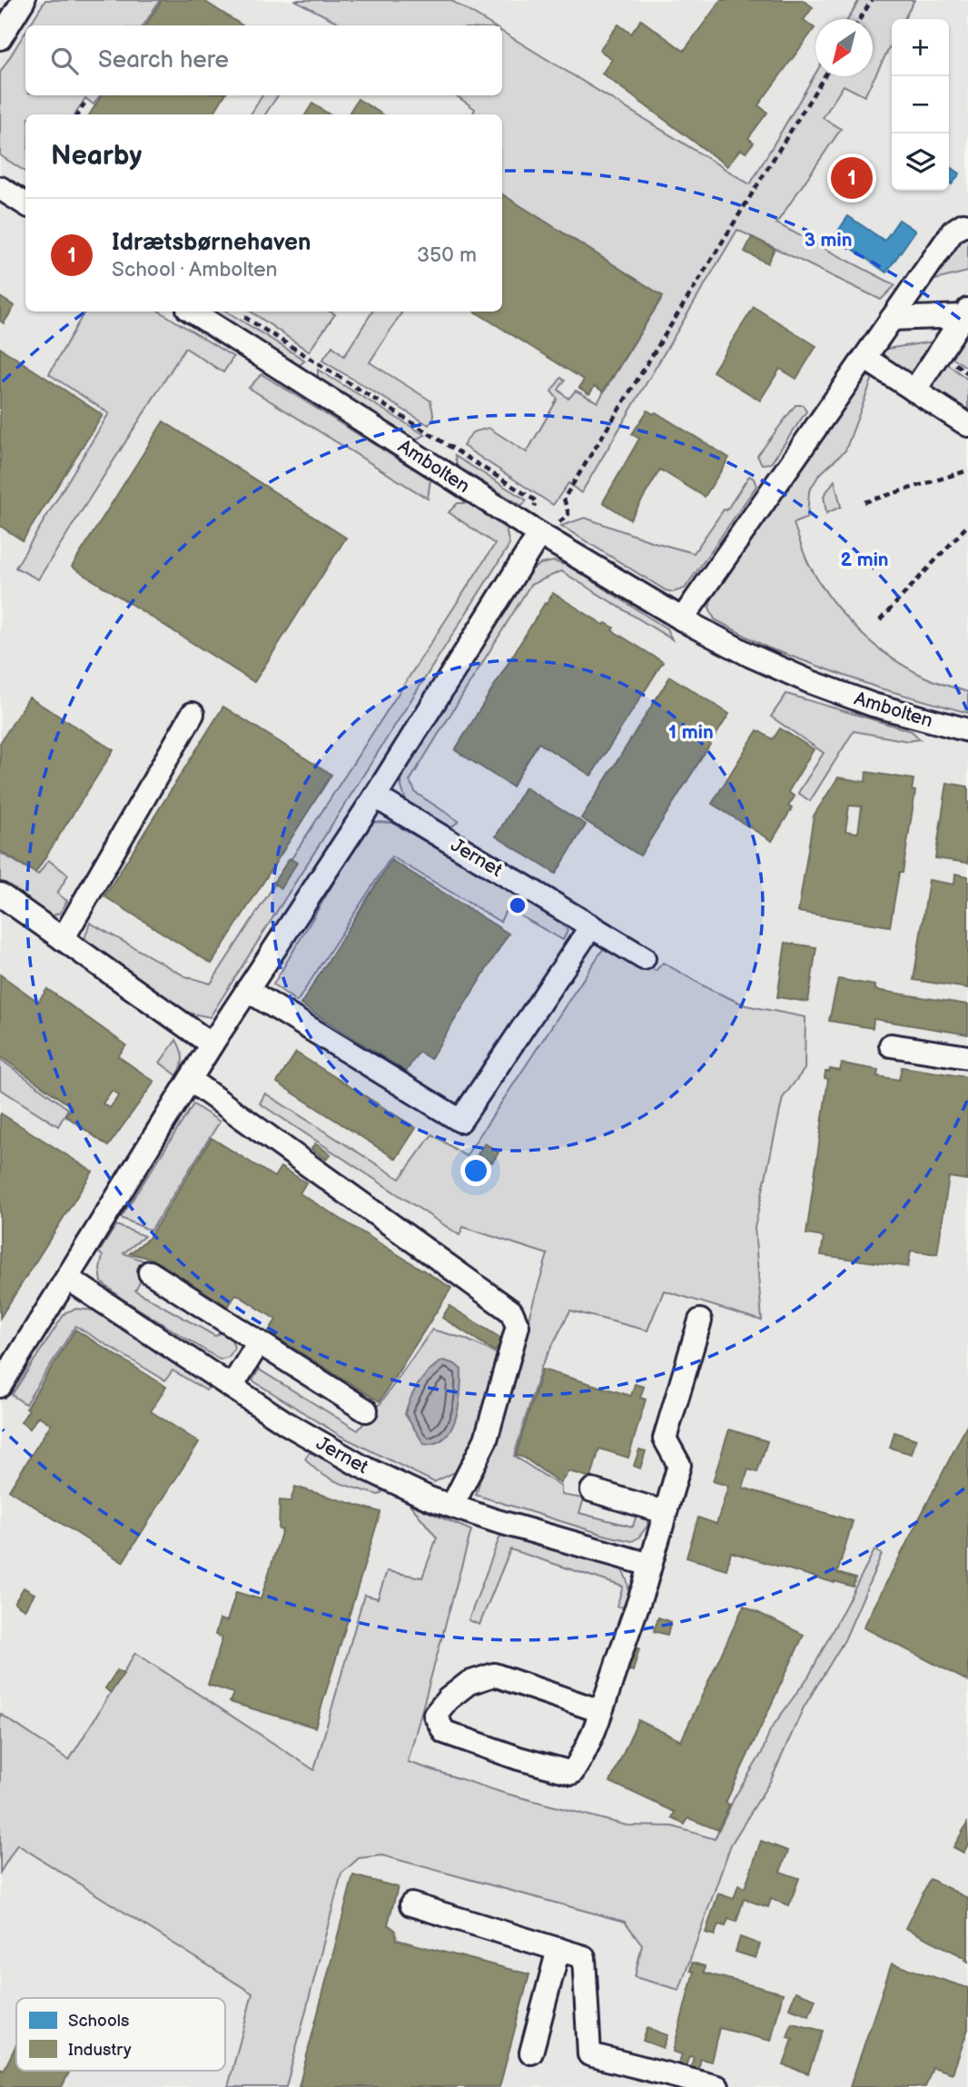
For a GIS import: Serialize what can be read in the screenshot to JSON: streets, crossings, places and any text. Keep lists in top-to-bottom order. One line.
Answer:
{"streets":{"street":["Ambolten","Jernet"]},"legend":["Schools","Industry"],"north":"bottom left","page":{"map_buttons":["+","−"],"search":"Search here","heading":"Nearby","pins":"1","list":[{"mark":"1","name":"Idrætsbørnehaven","note":"School · Ambolten","value":"350 m"}]},"rings":["3 min","2 min","1 min"]}
